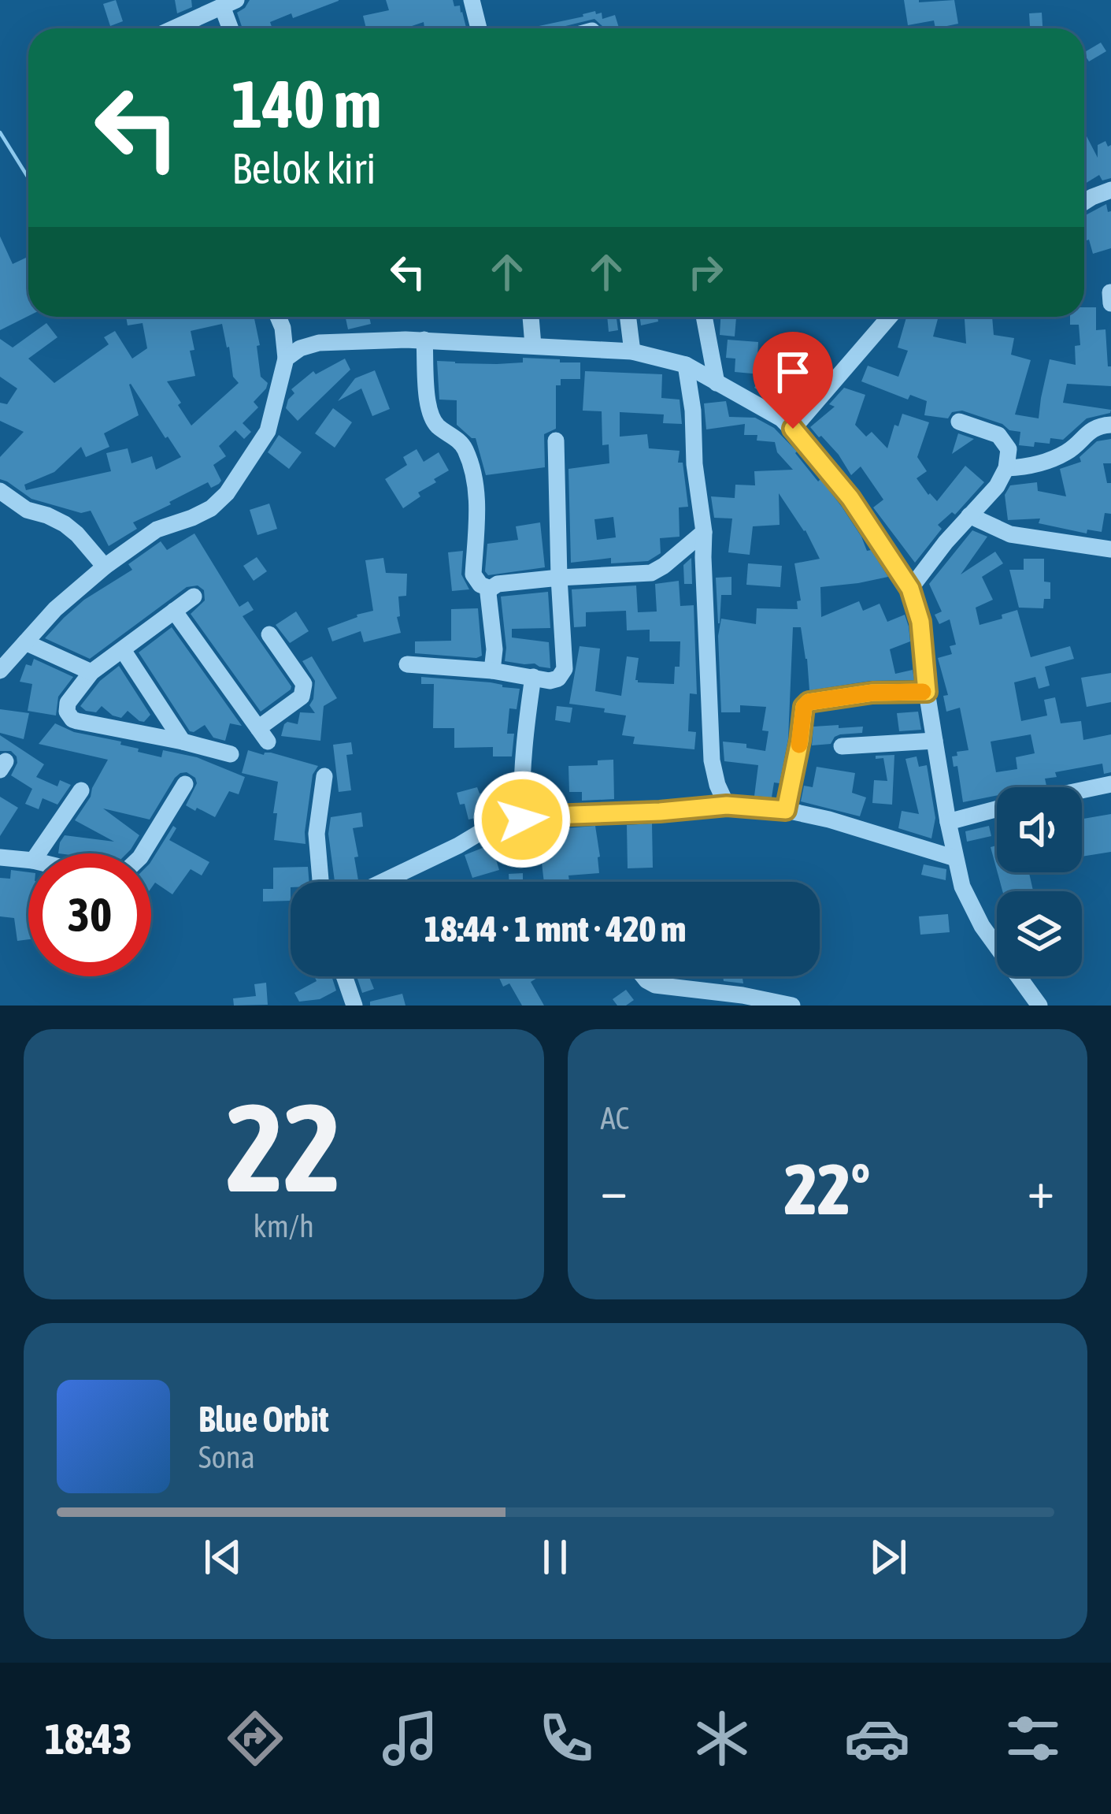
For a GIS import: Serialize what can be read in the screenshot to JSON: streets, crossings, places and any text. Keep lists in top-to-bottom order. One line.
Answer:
{"page":{"turn":["140 m","Belok kiri"],"limit":"30","trip":"18:44 · 1 mnt · 420 m","tile":[["22","km/h"],"AC"],"heat":["−","22°","+"],"song":["Blue Orbit","Sona"],"tabs":"18:43"}}
